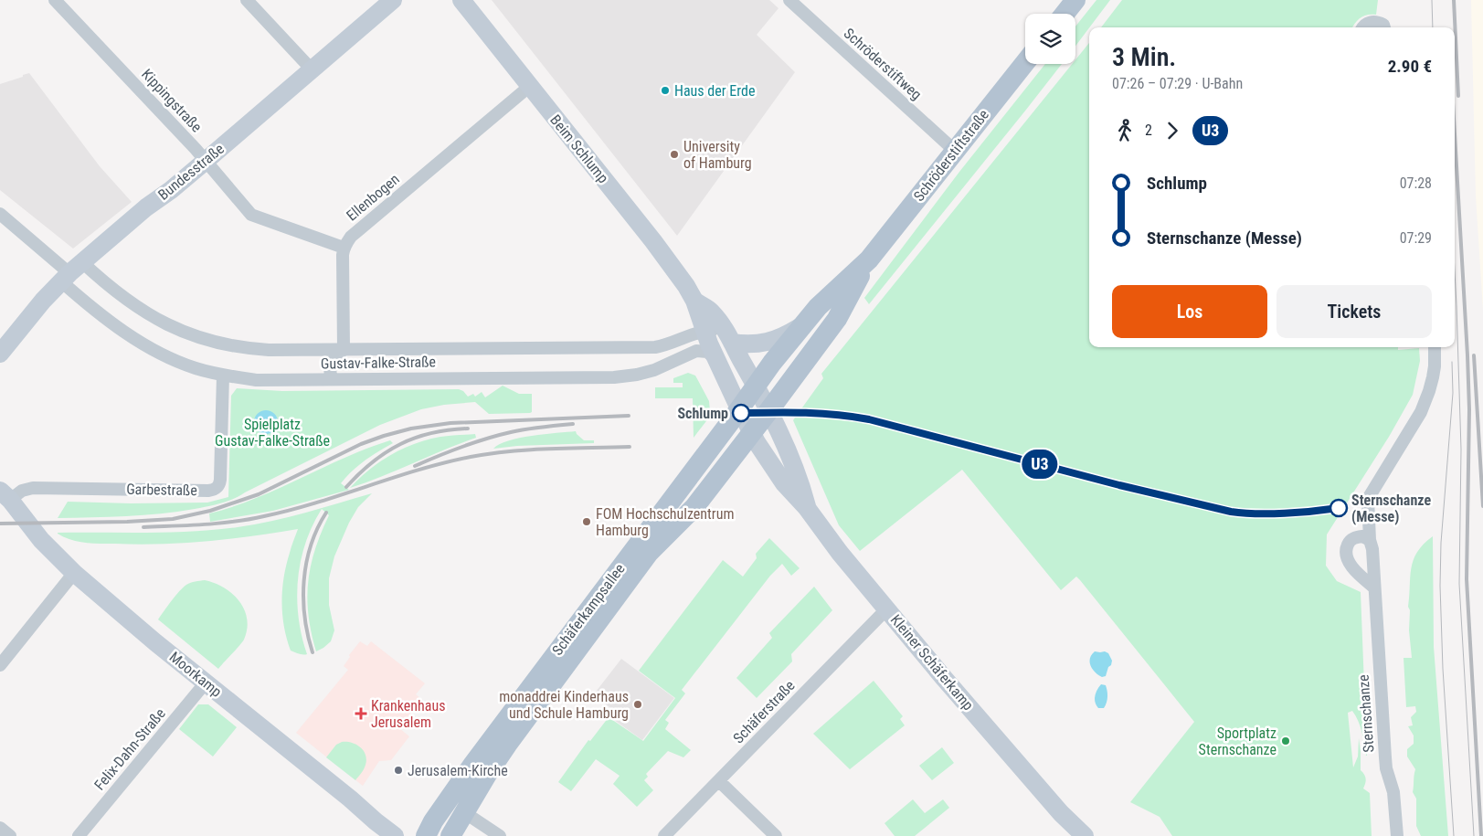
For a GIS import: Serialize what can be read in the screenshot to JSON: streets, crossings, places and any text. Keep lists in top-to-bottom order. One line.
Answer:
{"streets":{"main road":["Beim Schlump","Schröderstiftstraße","Bundesstraße","Schäferkampsallee","Kleiner Schäferkamp","Moorkamp"],"street":["Schröderstiftweg","Kippingstraße","Ellenbogen","Gustav-Falke-Straße","Garbestraße","Schäferstraße","Sternschanze","Felix-Dahn-Straße"]},"crossings":[["Schröderstiftweg","Schröderstiftstraße"],["Kippingstraße","Bundesstraße"],["Kippingstraße","Ellenbogen"],["Beim Schlump","Schröderstiftstraße"],["Beim Schlump","Ellenbogen"],["Beim Schlump","Gustav-Falke-Straße"],["Beim Schlump","Schäferkampsallee"],["Beim Schlump","Kleiner Schäferkamp"],["Schröderstiftstraße","Schäferkampsallee"],["Schröderstiftstraße","Kleiner Schäferkamp"],["Bundesstraße","Gustav-Falke-Straße"],["Gustav-Falke-Straße","Garbestraße"],["Garbestraße","Moorkamp"],["Schäferkampsallee","Kleiner Schäferkamp"],["Kleiner Schäferkamp","Schäferstraße"],["Moorkamp","Felix-Dahn-Straße"]],"parks":["Spielplatz Gustav-Falke-Straße"],"places":{"other":["Haus der Erde","University of Hamburg","Schlump","Sternschanze (Messe)","FOM Hochschulzentrum Hamburg","monaddrei Kinderhaus und Schule Hamburg","Sportplatz Sternschanze","Jerusalem-Kirche"],"health":["Krankenhaus Jerusalem"]},"lines":["metro line U3"],"page":{"on_map":"U3","heading":["3 Min.","07:26 – 07:29 · U-Bahn","2.90 €"],"legs":["2","U3"],"list":[{"name":"Schlump","value":"07:28"},{"name":"Sternschanze (Messe)","value":"07:29"}],"buttons":["Los","Tickets"]}}
